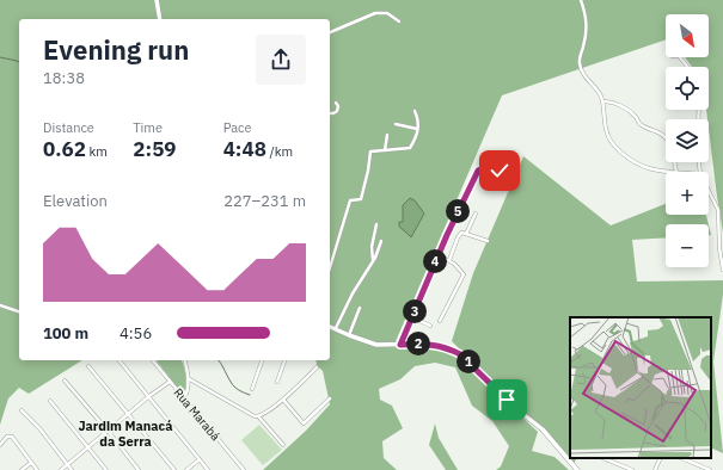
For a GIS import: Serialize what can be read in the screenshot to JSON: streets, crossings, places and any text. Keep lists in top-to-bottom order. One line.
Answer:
{"streets":{"street":["Rua Marabá"]},"districts":["Jardim Manacá da Serra"],"north":"bottom right","page":{"map_buttons":["+","−"],"heading":["Evening run","18:38"],"stats":[["Distance","0.62 km"],["Time","2:59"],["Pace","4:48 /km"]],"chart":["Elevation","227–231 m"],"pins":["5","4","3","2","1"],"list":[{"name":"100 m","note":"4:56"}]}}
